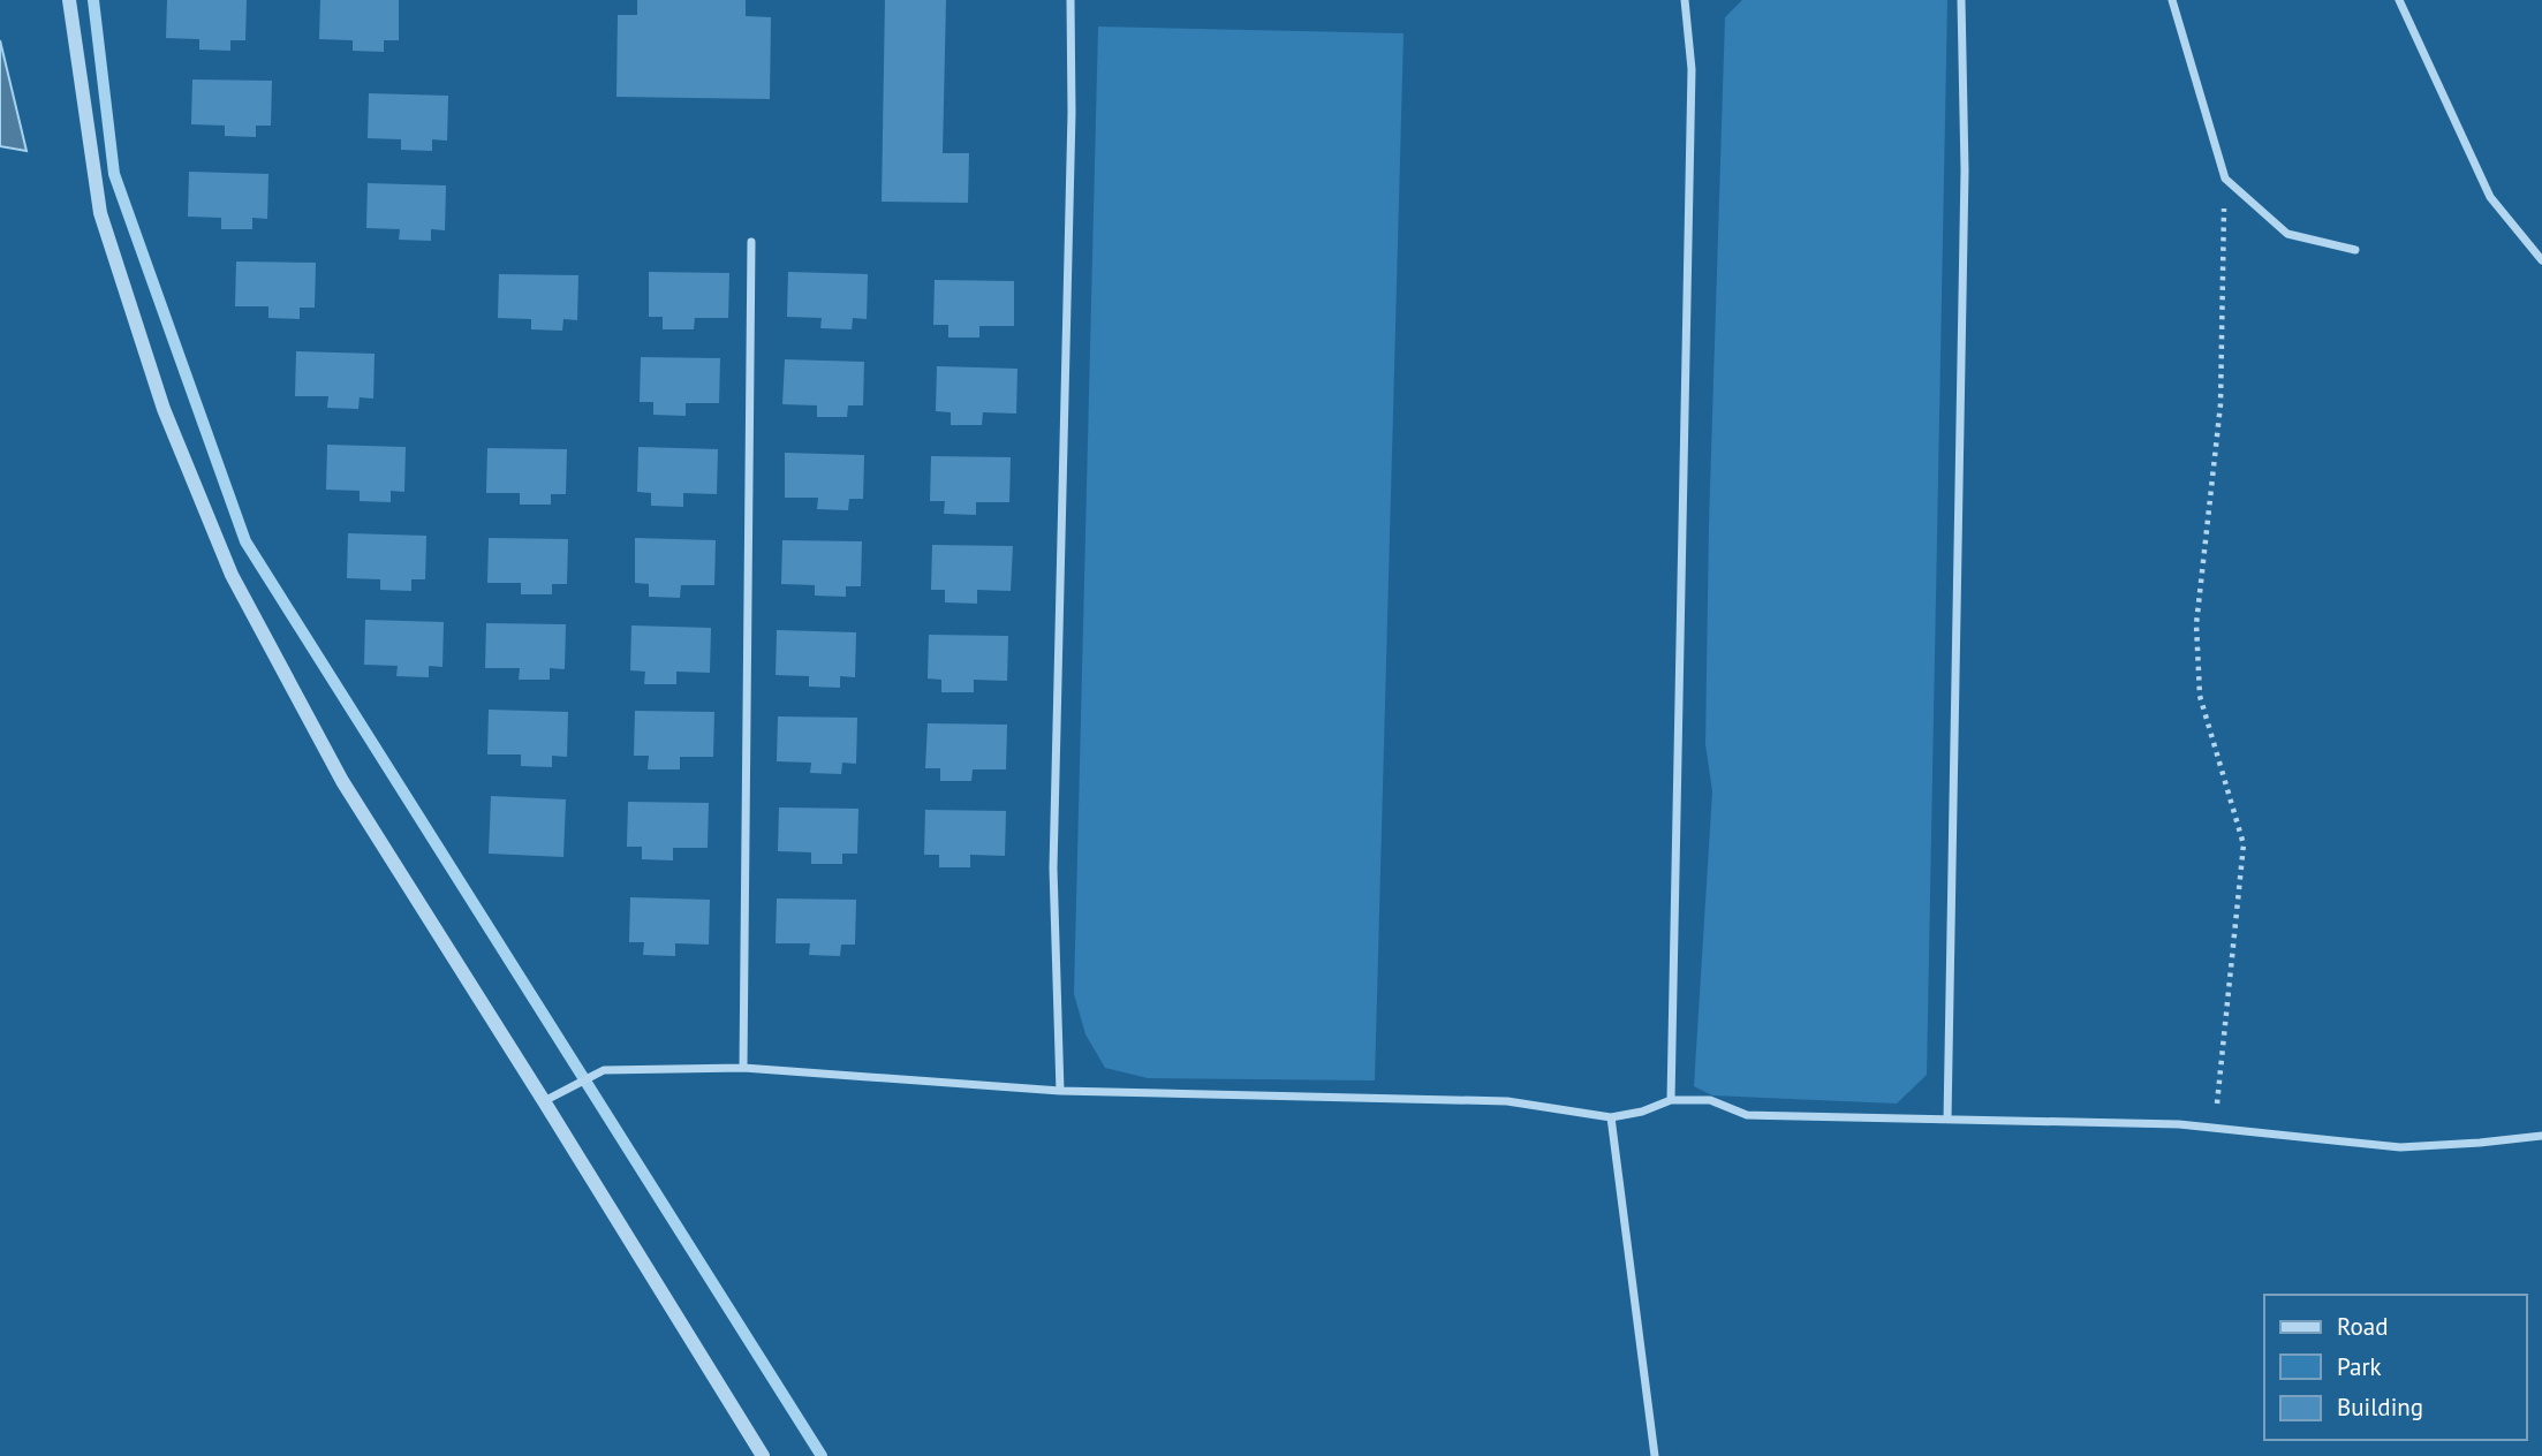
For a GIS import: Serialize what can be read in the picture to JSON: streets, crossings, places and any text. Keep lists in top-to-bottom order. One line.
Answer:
{"legend":["Road","Park","Building"]}
